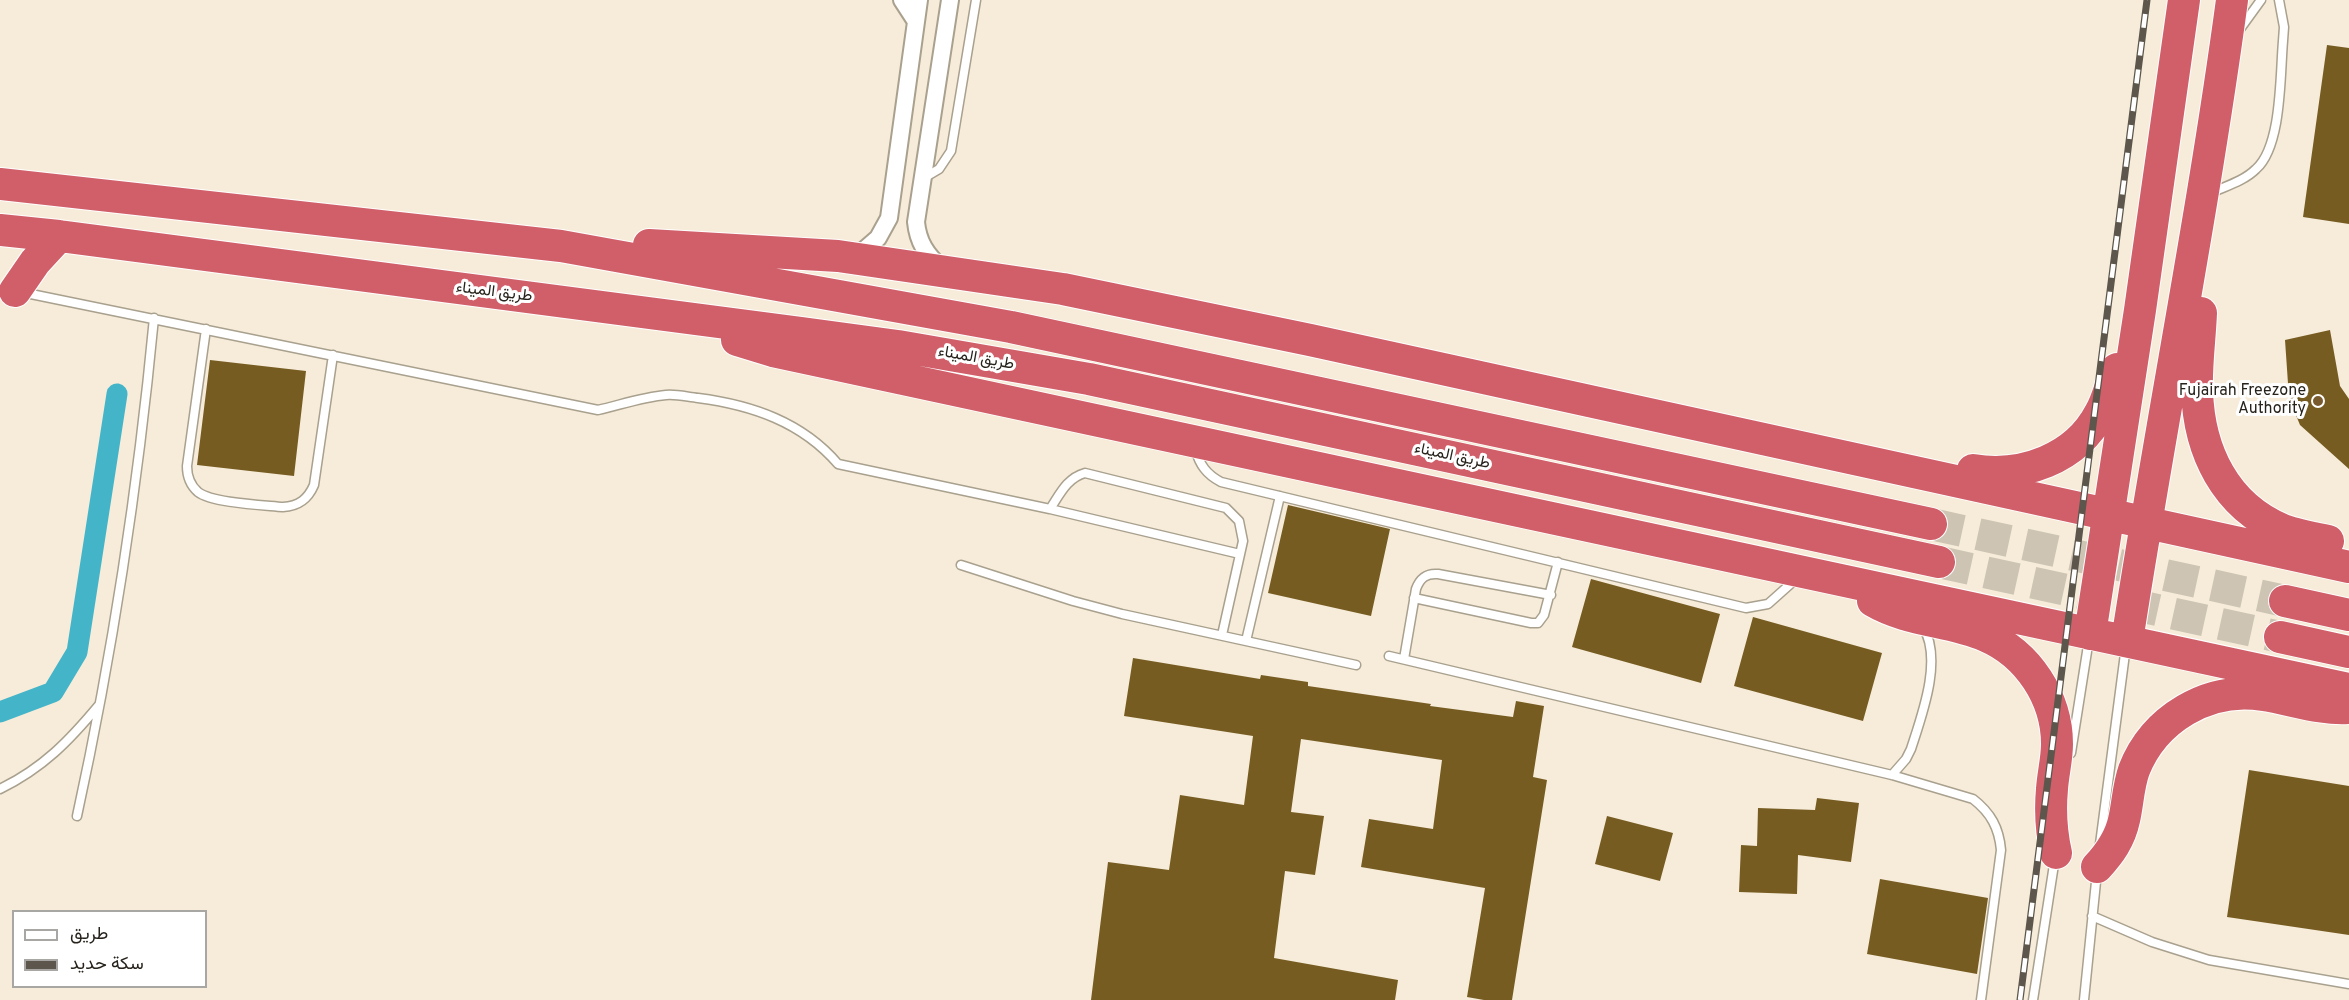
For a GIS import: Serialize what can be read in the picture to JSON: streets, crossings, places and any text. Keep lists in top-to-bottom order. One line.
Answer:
{"streets":{"highway":["طريق الميناء"]},"places":["Fujairah Freezone Authority"],"legend":["طريق","سكة حديد"]}
